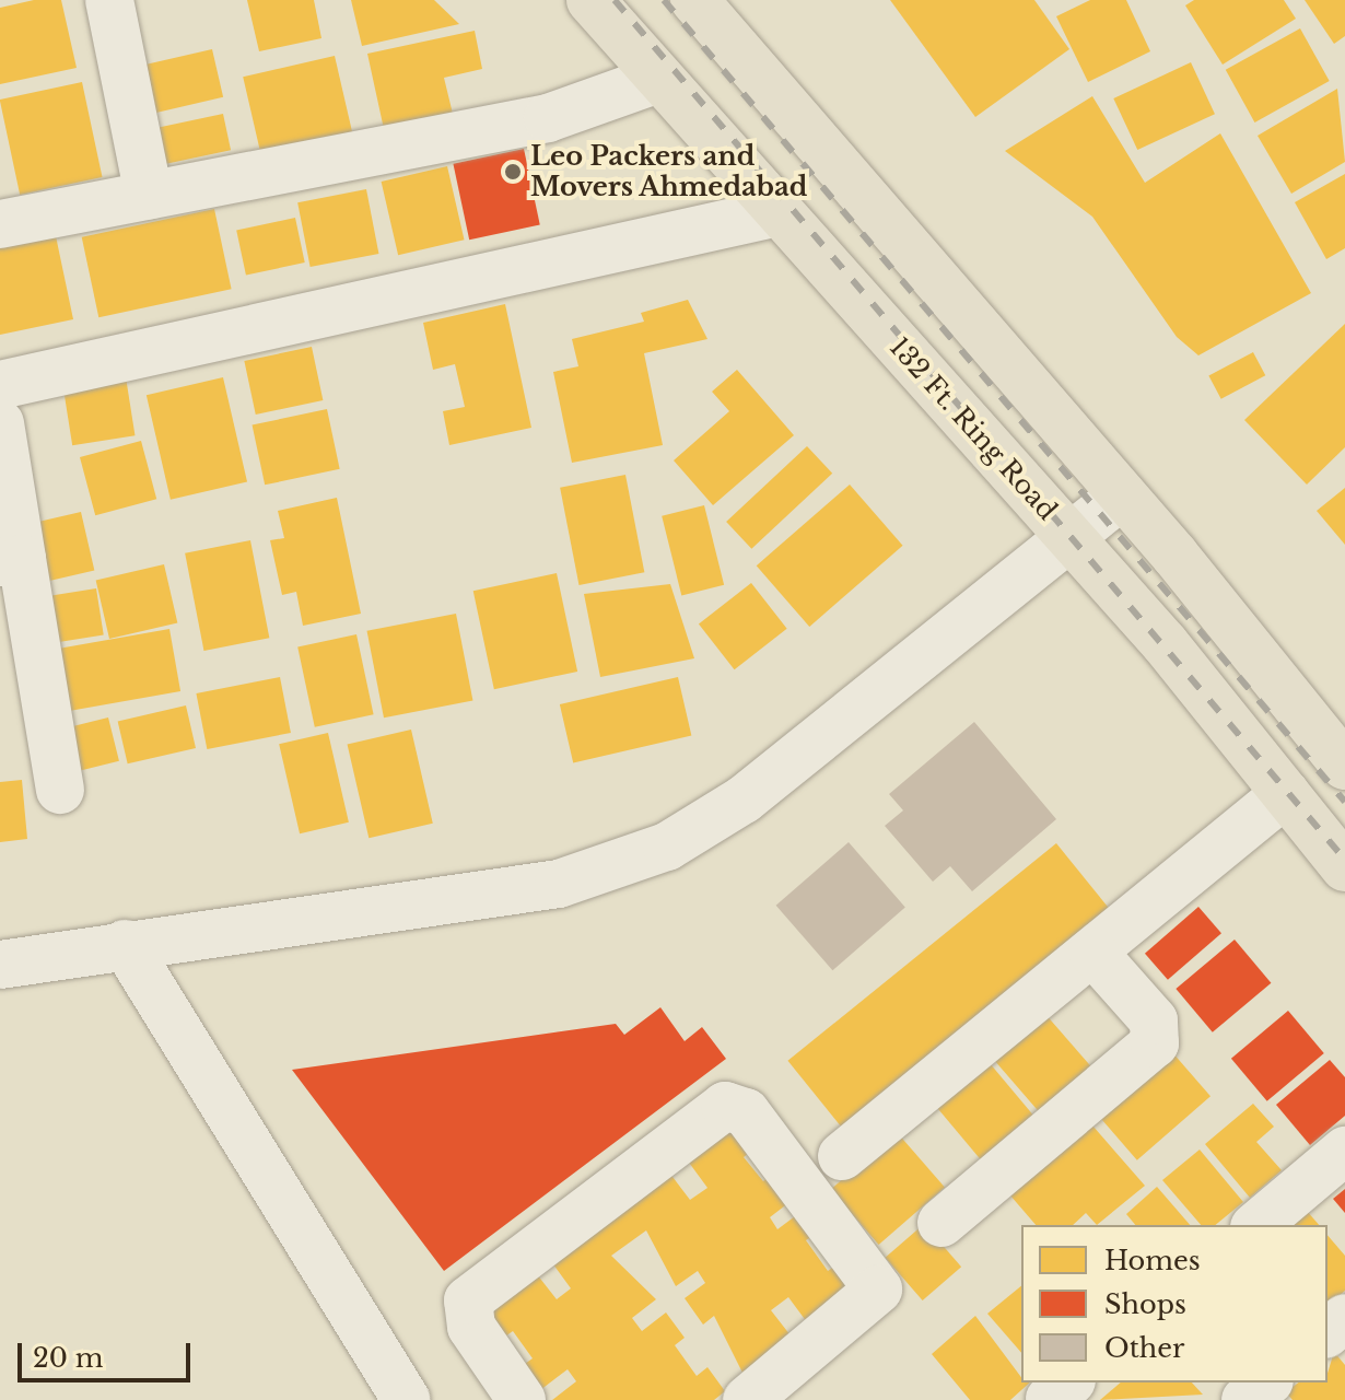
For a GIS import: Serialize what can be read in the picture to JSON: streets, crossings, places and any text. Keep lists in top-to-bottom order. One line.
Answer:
{"streets":{"main road":["132 Ft. Ring Road"]},"places":["Leo Packers and Movers Ahmedabad"],"legend":["Homes","Shops","Other"],"scale_bar":"20 m"}
